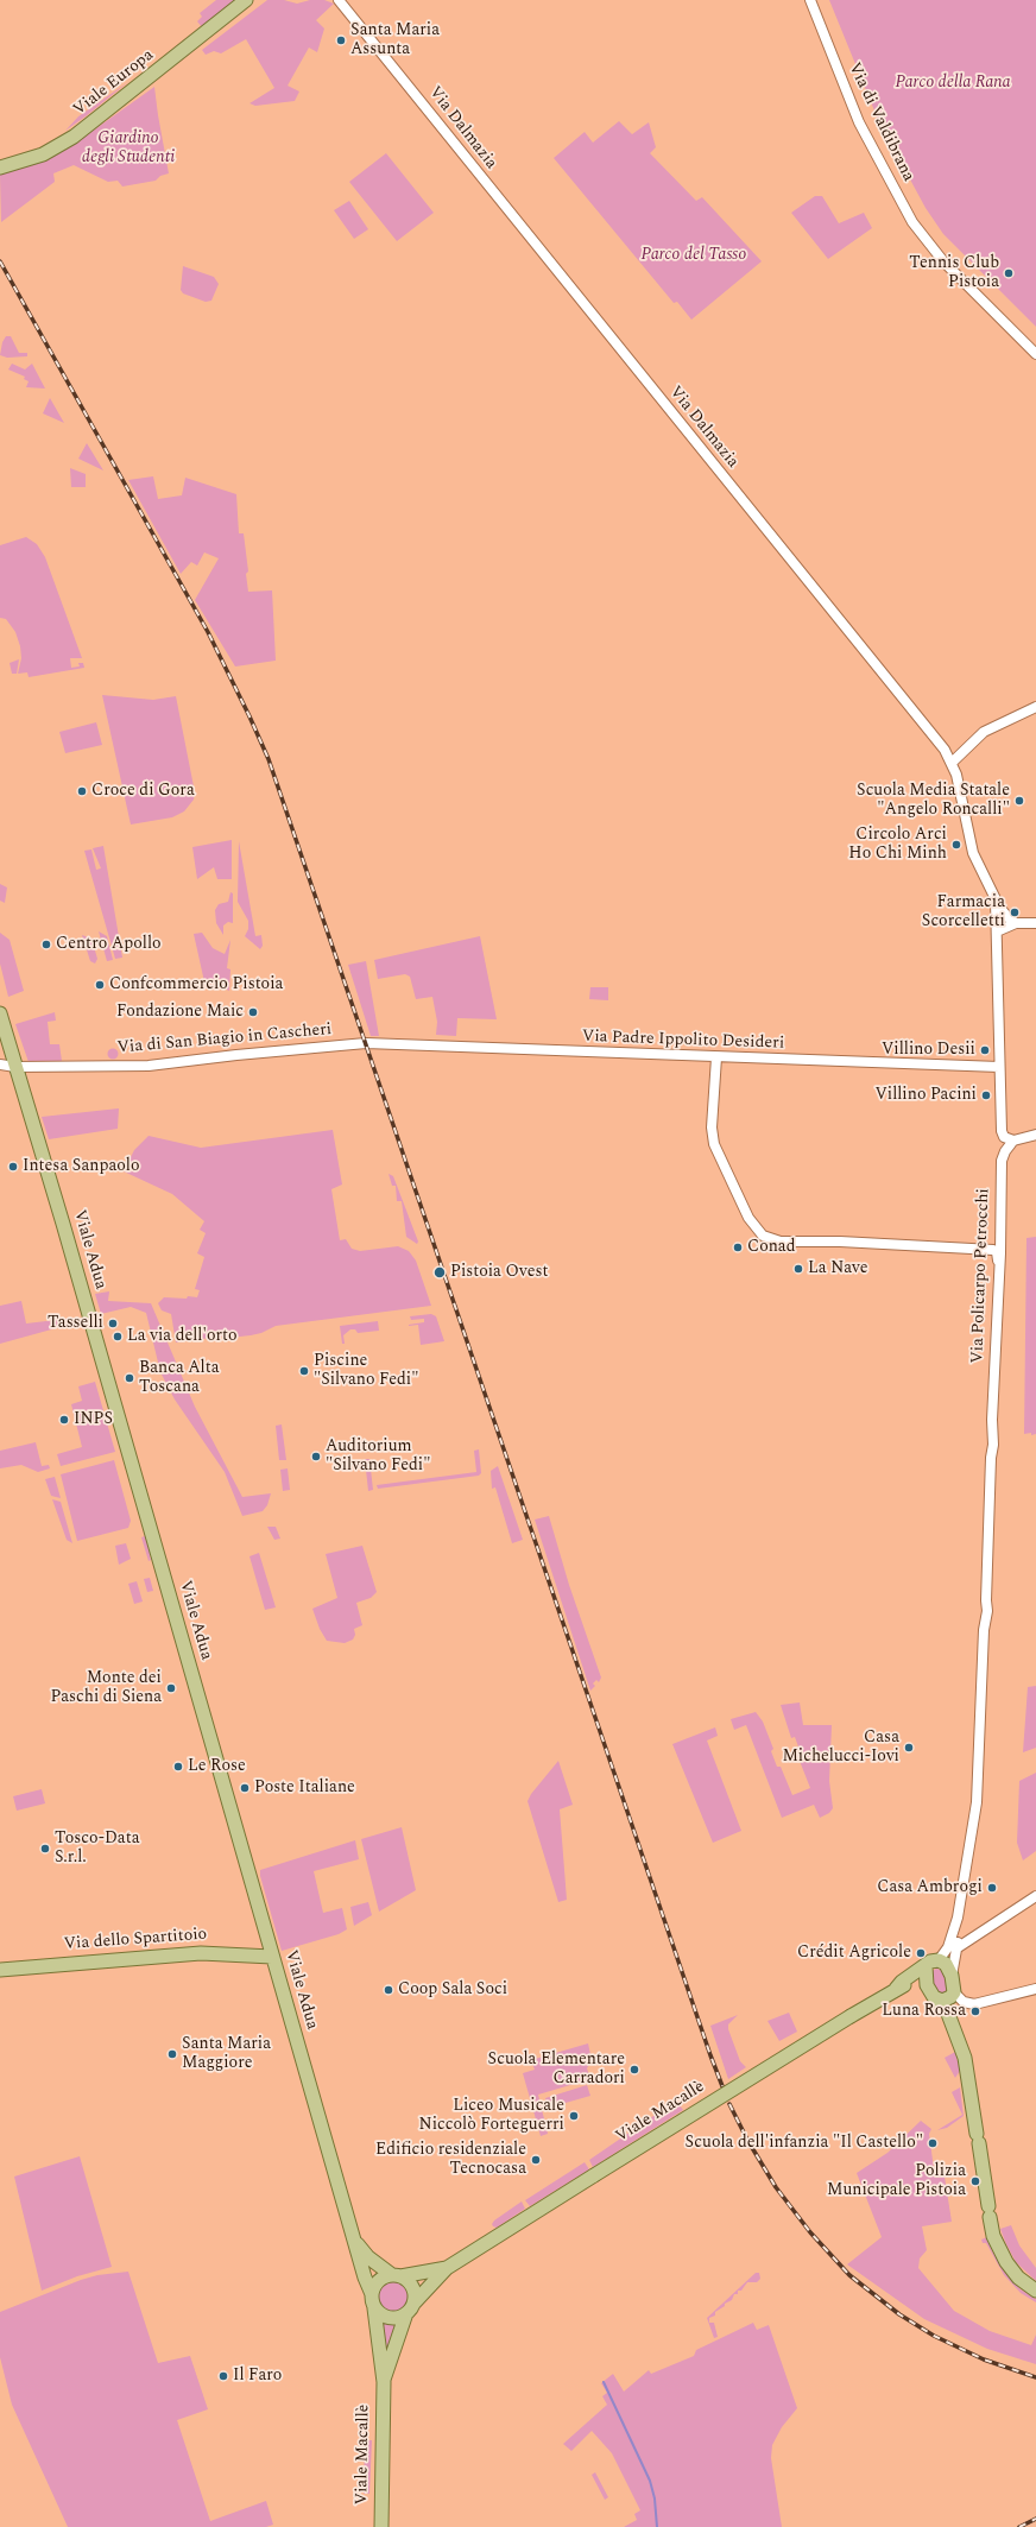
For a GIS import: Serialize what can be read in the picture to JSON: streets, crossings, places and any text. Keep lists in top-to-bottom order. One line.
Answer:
{"streets":{"main road":["Viale Europa","Viale Adua","Via dello Spartitoio","Viale Macallè"],"street":["Via di Valdibrana","Via Dalmazia","Via di San Biagio in Cascheri","Via Padre Ippolito Desideri","Via Policarpo Petrocchi"]},"crossings":[["Via di San Biagio in Cascheri","Via Padre Ippolito Desideri"],["Via di San Biagio in Cascheri","Viale Adua"],["Viale Adua","Via dello Spartitoio"],["Viale Adua","Viale Macallè"]],"parks":["Parco della Rana","Giardino degli Studenti","Parco del Tasso"],"places":["Santa Maria Assunta","Tennis Club Pistoia","Croce di Gora","Scuola Media Statale \"Angelo Roncalli\"","Circolo Arci Ho Chi Minh","Farmacia Scorcelletti","Centro Apollo","Confcommercio Pistoia","Fondazione Maic","Villino Desii","Villino Pacini","Intesa Sanpaolo","Conad","La Nave","Pistoia Ovest","Tasselli","La via dell'orto","Piscine \"Silvano Fedi\"","Banca Alta Toscana","INPS","Auditorium \"Silvano Fedi\"","Monte dei Paschi di Siena","Casa Michelucci-Iovi","Le Rose","Poste Italiane","Tosco-Data S.r.l.","Casa Ambrogi","Crédit Agricole","Coop Sala Soci","Luna Rossa","Santa Maria Maggiore","Scuola Elementare Carradori","Liceo Musicale Niccolò Forteguerri","Scuola dell'infanzia \"Il Castello\"","Edificio residenziale Tecnocasa","Polizia Municipale Pistoia","Il Faro"]}
